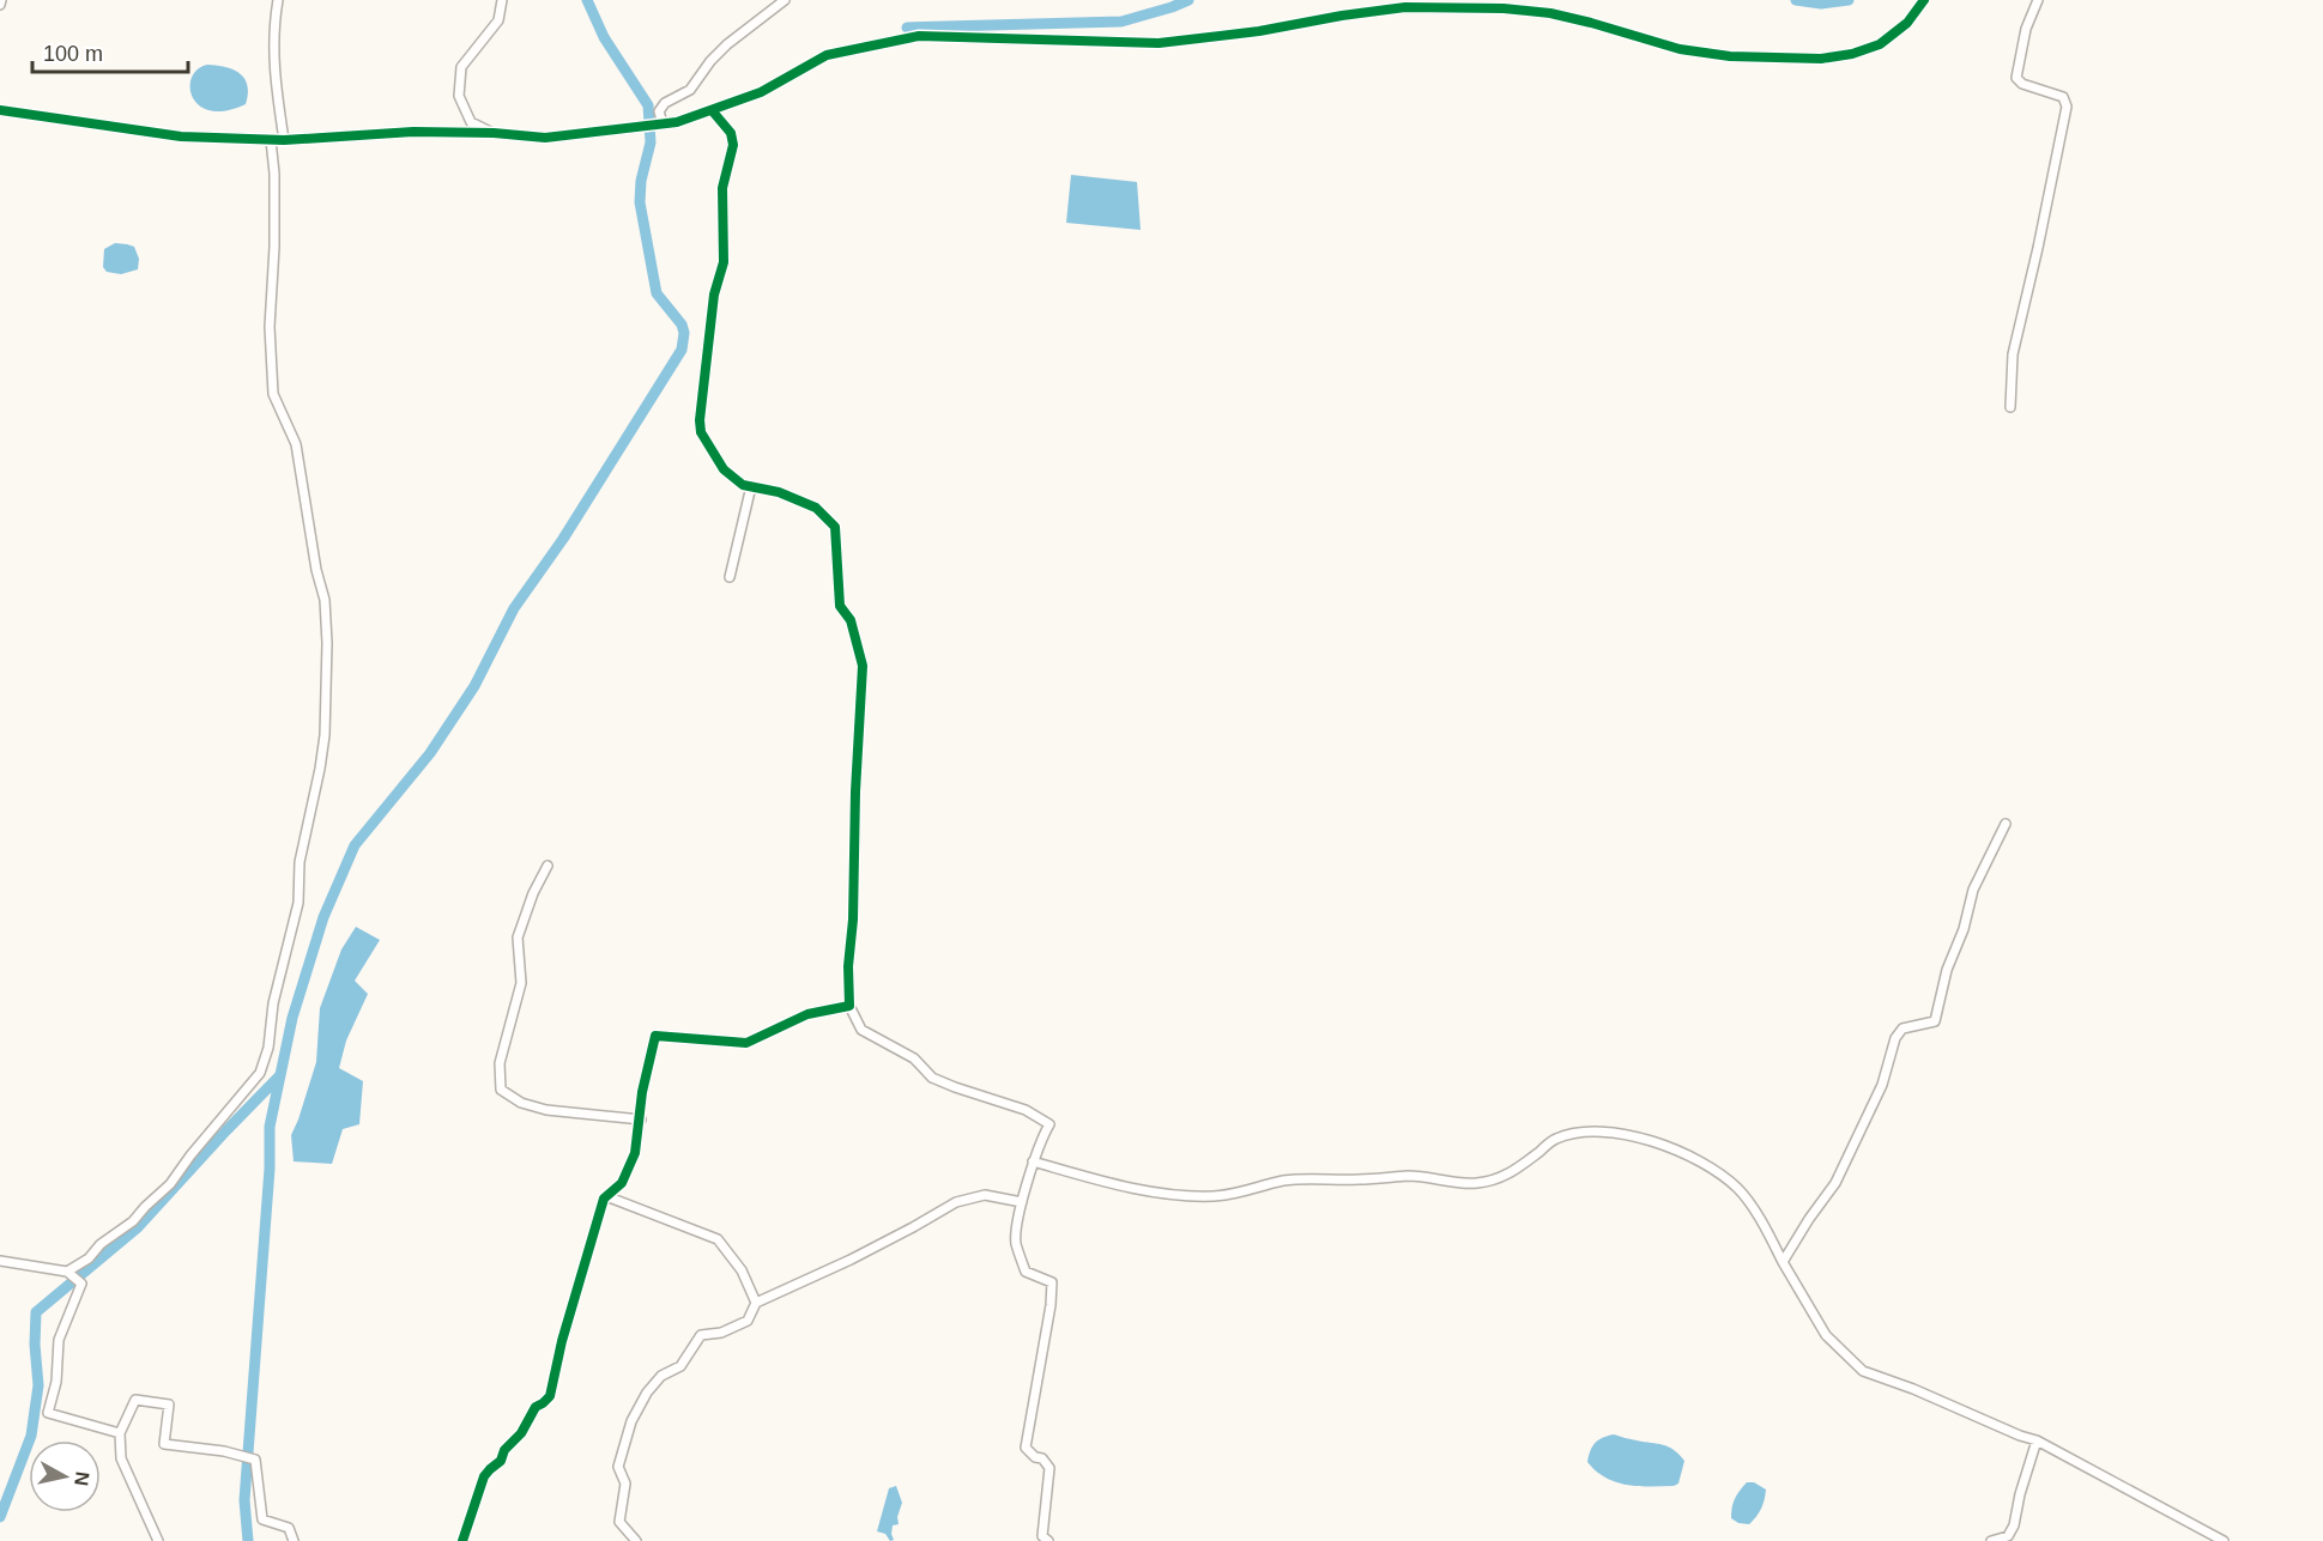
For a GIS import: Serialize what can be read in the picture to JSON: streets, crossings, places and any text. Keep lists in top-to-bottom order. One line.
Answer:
{"scale_bar":"100 m","north":"right"}
